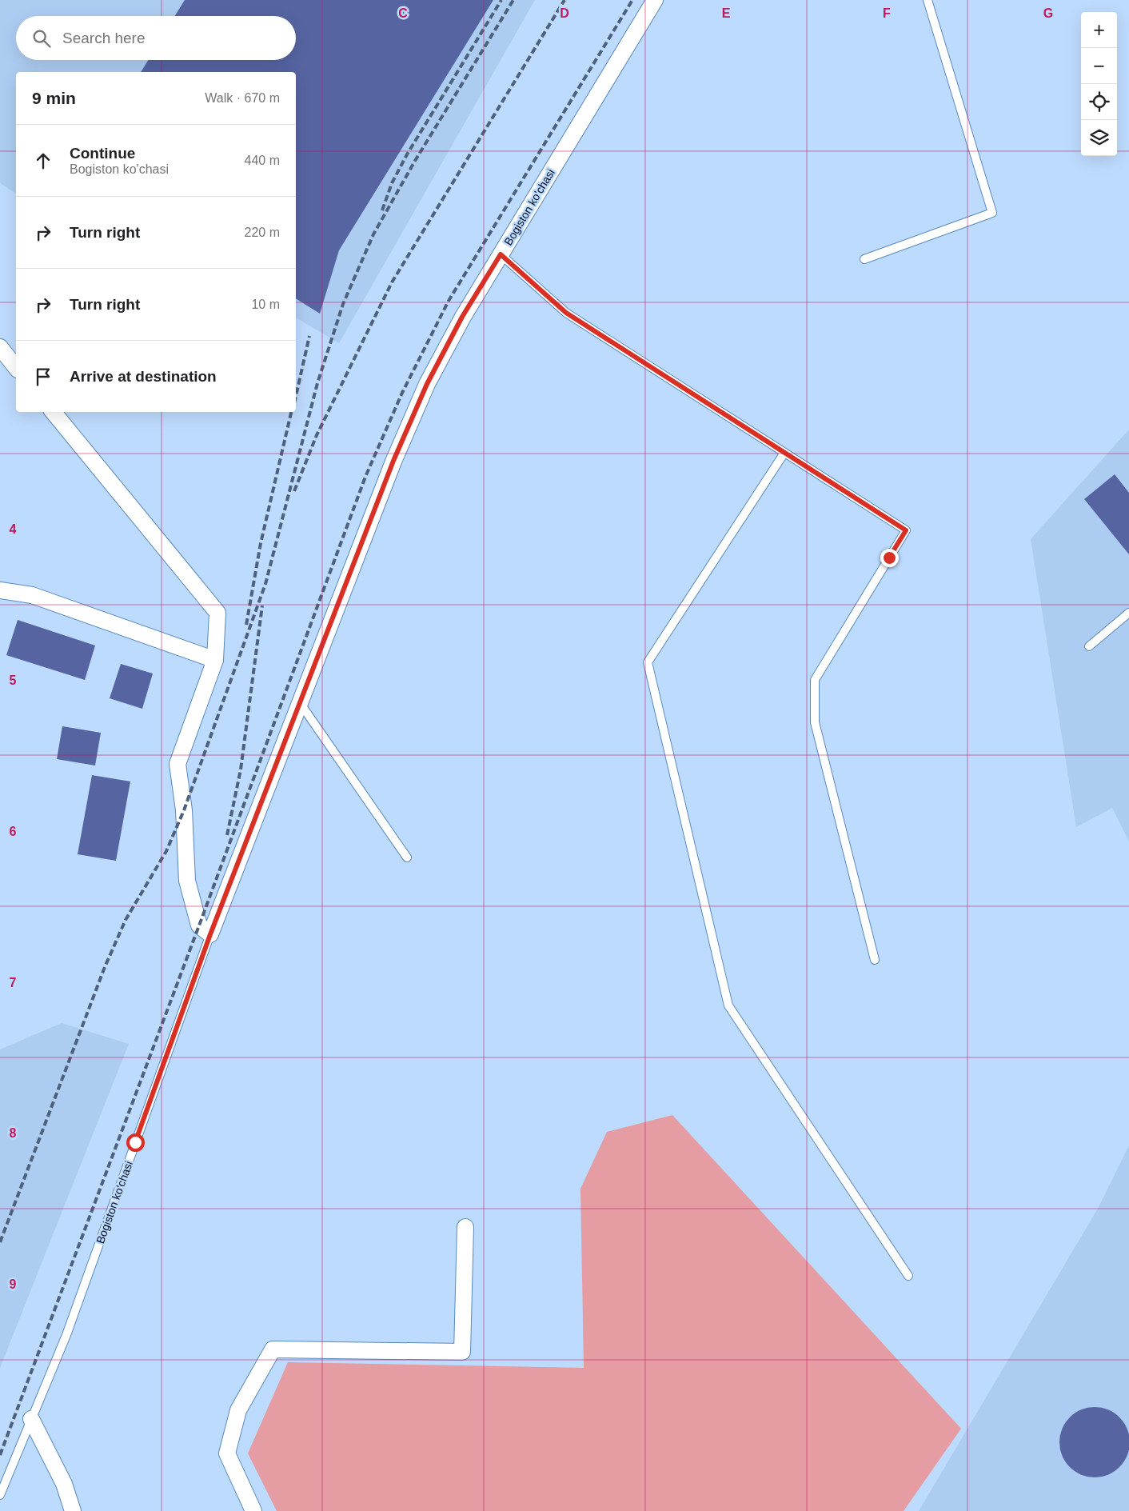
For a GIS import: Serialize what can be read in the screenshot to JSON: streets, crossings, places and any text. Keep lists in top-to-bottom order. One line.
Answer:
{"streets":{"street":["Bogiston ko'chasi"]},"page":{"map_buttons":["+","−"],"search":"Search here","heading":["9 min","Walk · 670 m"],"list":[["Continue","Bogiston ko'chasi","440 m"],["Turn right","220 m"],["Turn right","10 m"],"Arrive at destination"]},"grid":{"columns":["C","D","E","F","G"],"rows":["4","5","6","7","8","9"]}}
